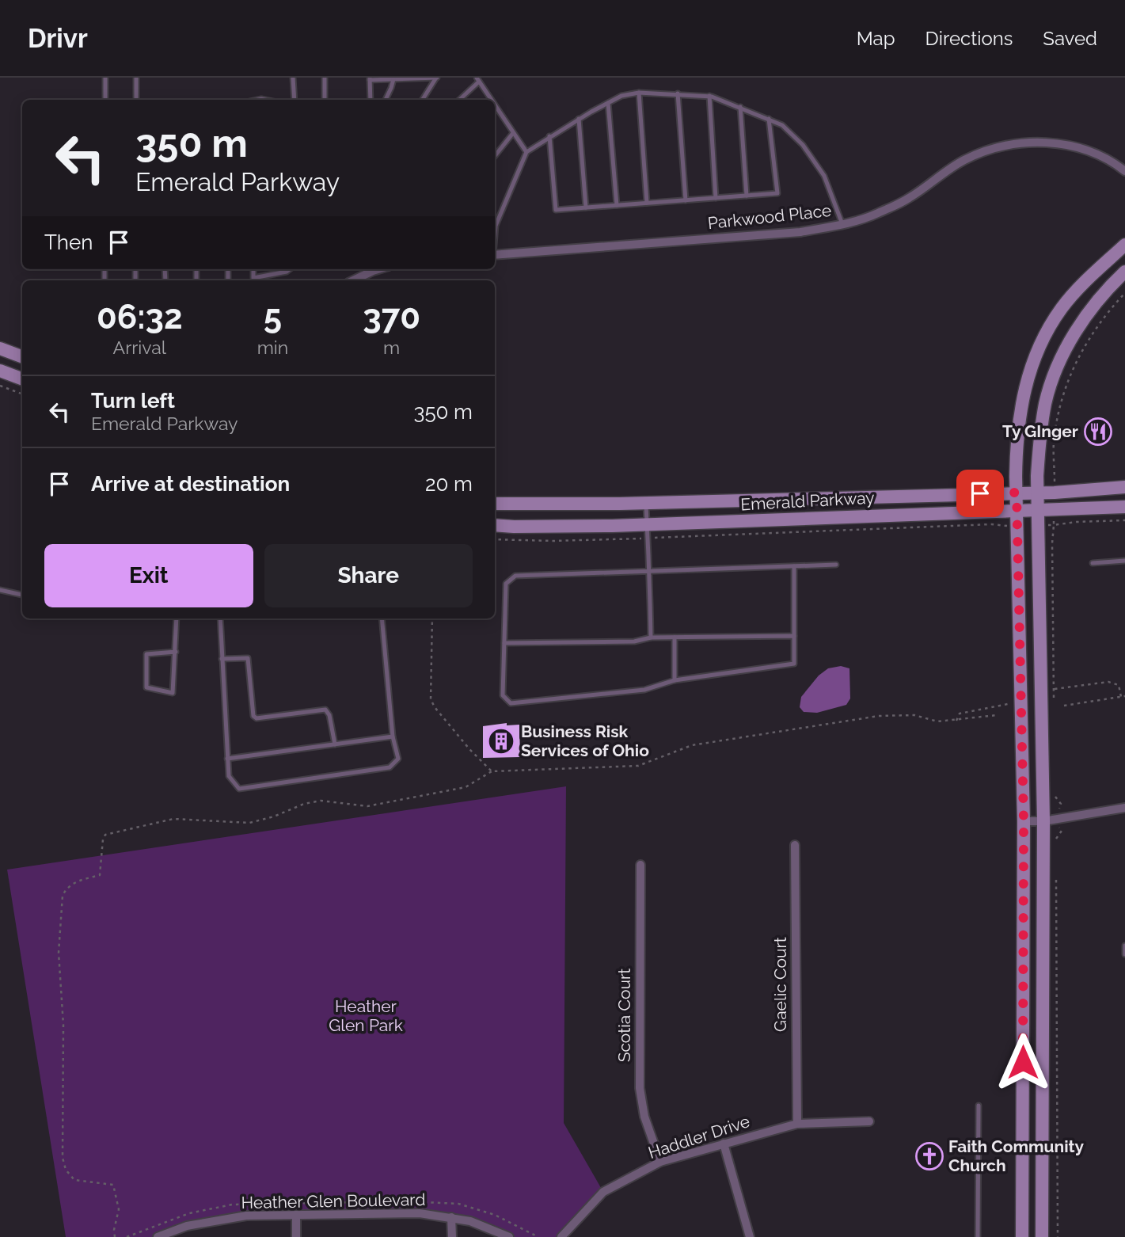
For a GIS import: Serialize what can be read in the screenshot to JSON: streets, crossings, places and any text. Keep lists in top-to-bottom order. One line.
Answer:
{"streets":{"main road":["Emerald Parkway"],"street":["Parkwood Place","Gaelic Court","Scotia Court","Haddler Drive","Heather Glen Boulevard"]},"crossings":[["Gaelic Court","Haddler Drive"],["Scotia Court","Haddler Drive"]],"parks":["Heather Glen Park"],"places":{"restaurant":["Ty GInger"],"building":["Business Risk Services of Ohio"],"church":["Faith Community Church"]},"page":{"header":"Drivr","nav":["Map","Directions","Saved"],"turn":["350 m","Emerald Parkway"],"then":"Then","eta":["06:32","Arrival","5","min","370","m"],"list":[{"name":"Turn left","note":"Emerald Parkway","value":"350 m"},{"name":"Arrive at destination","value":"20 m"}],"buttons":["Exit","Share"]}}
